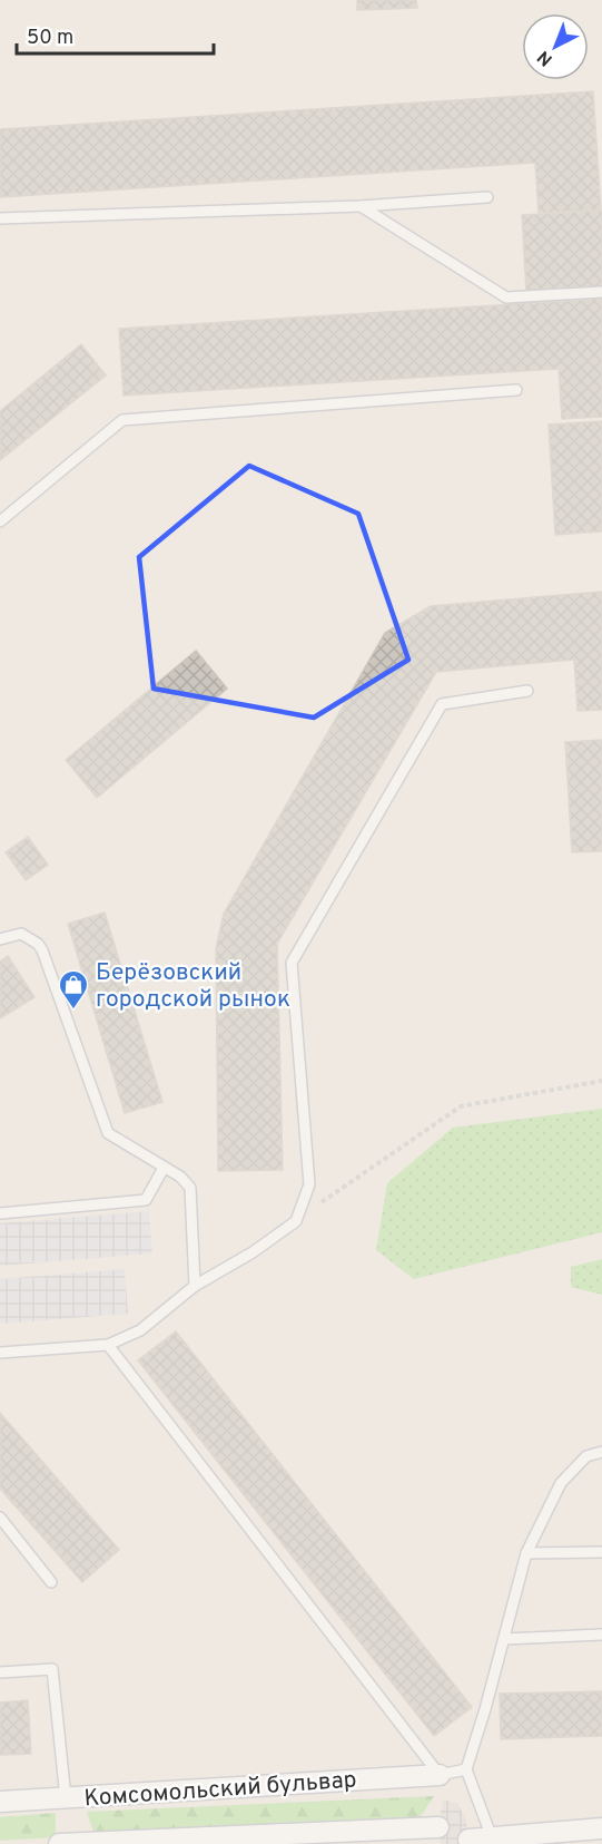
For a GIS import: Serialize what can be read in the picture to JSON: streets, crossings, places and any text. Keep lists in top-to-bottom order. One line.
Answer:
{"streets":{"street":["Комсомольский бульвар"]},"places":{"shop":["Берёзовский городской рынок"]},"scale_bar":"50 m","north":"bottom left"}
